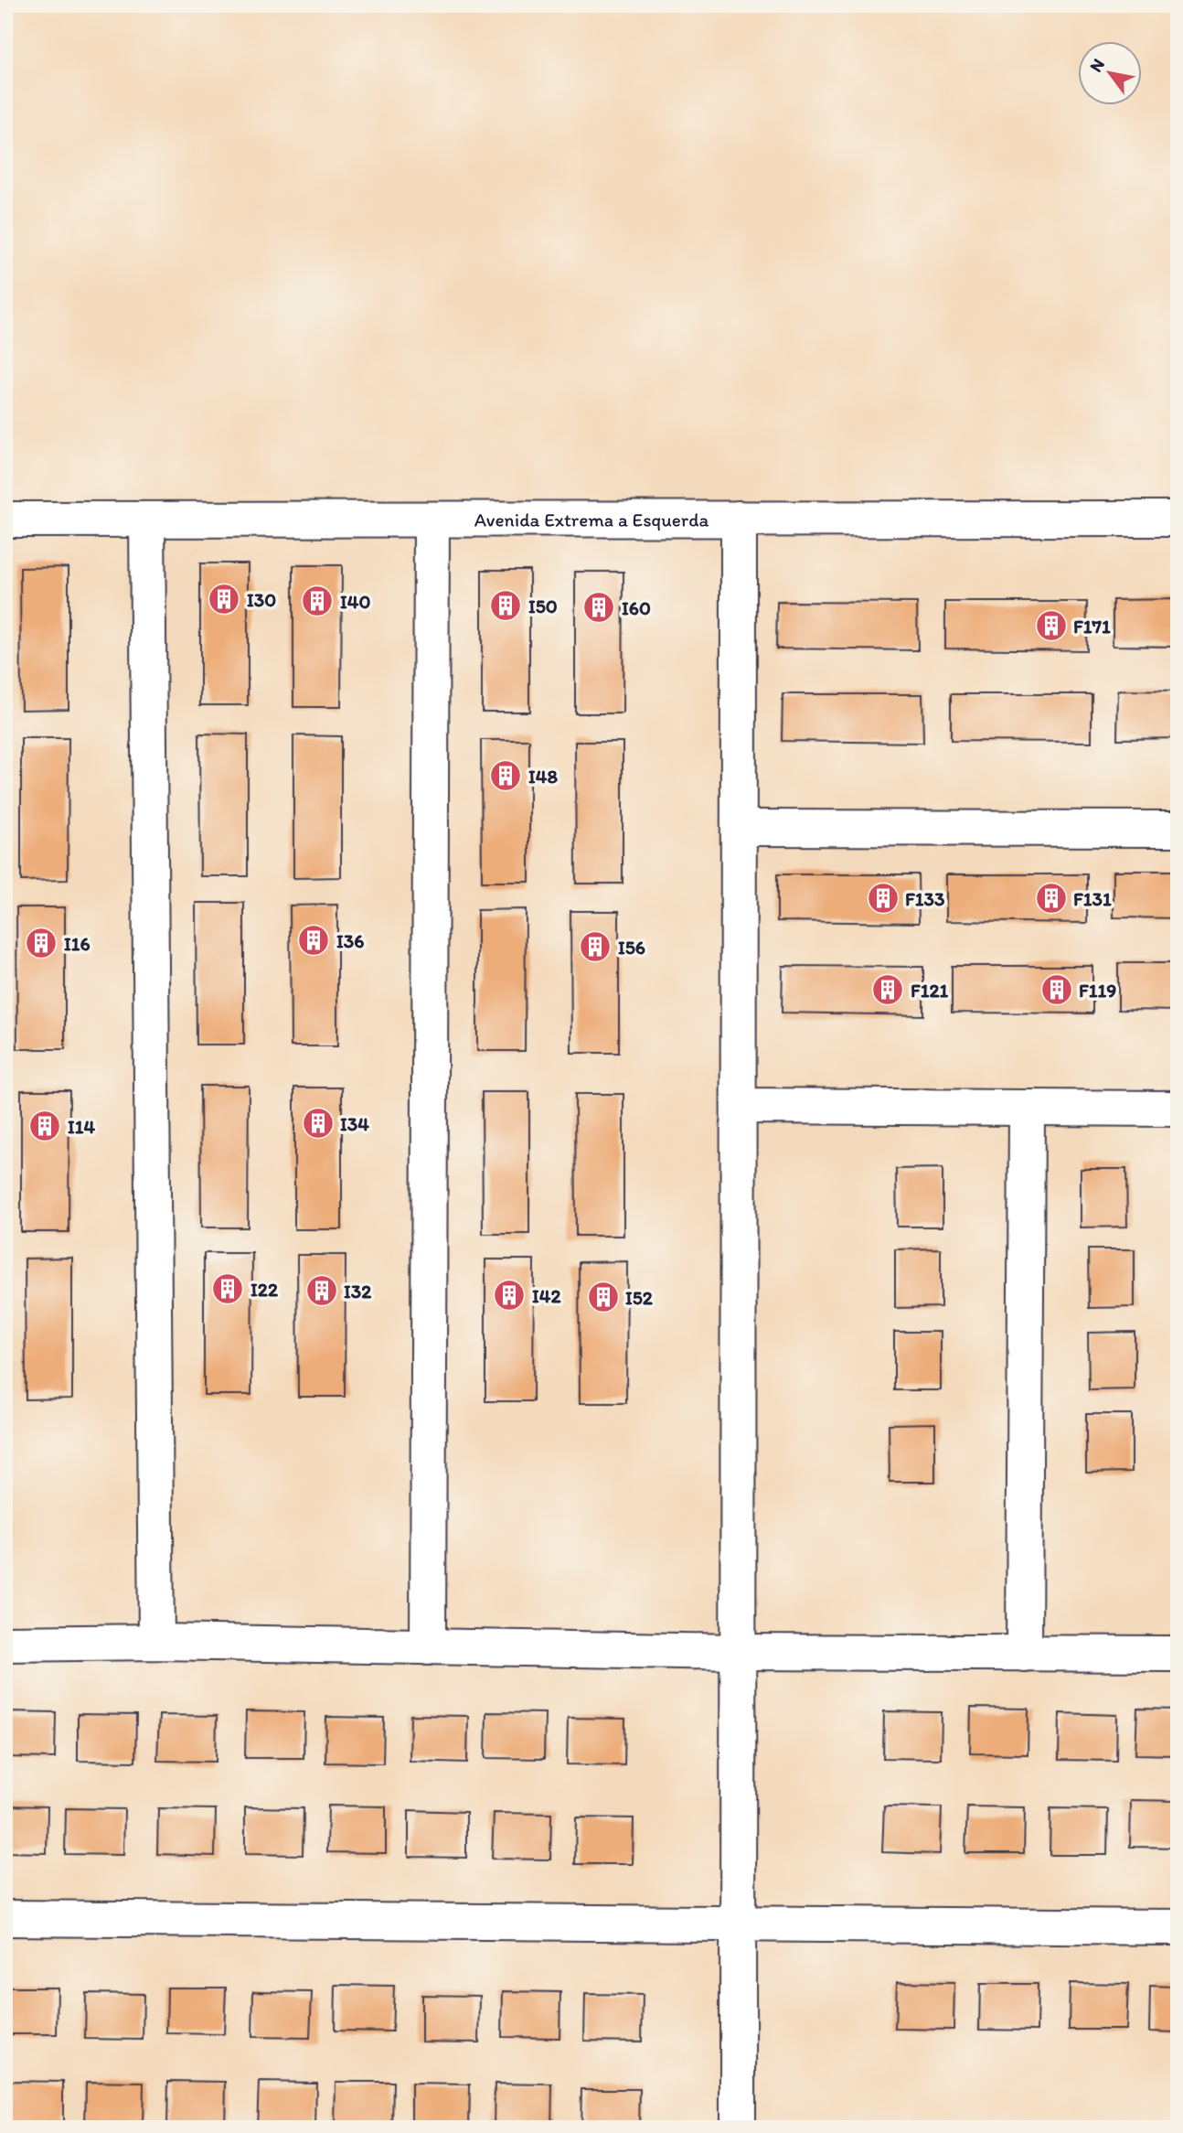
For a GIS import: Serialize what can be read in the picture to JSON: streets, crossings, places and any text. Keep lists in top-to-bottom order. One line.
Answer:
{"streets":{"street":["Avenida Extrema a Esquerda"]},"places":{"building":["I30","I40","I50","I60","F171","I48","F133","F131","I36","I16","I56","F121","F119","I34","I14","I22","I32","I42","I52"]},"north":"top left"}
